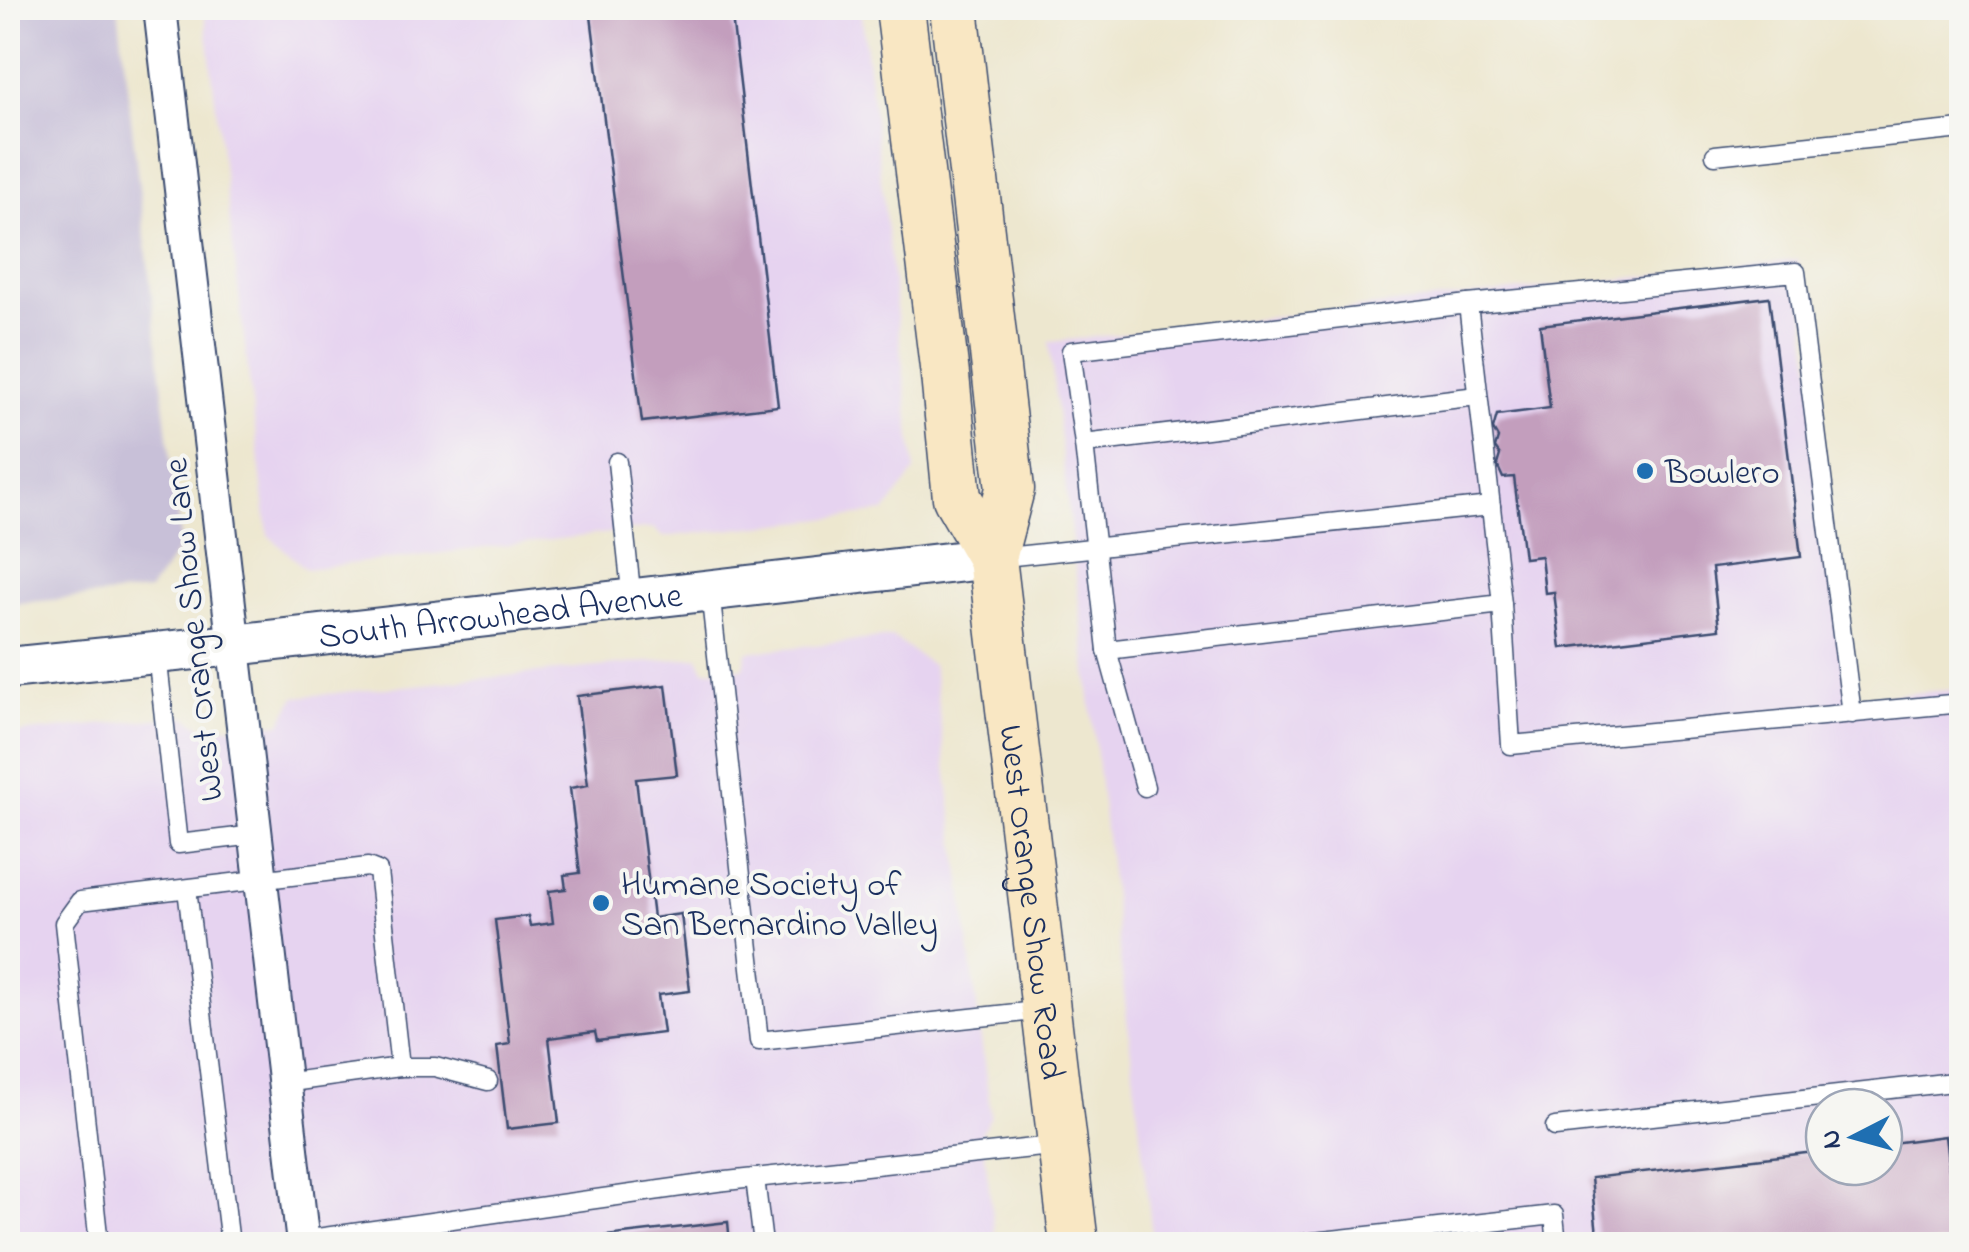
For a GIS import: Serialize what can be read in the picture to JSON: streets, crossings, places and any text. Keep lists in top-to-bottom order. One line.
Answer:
{"streets":{"main road":["West Orange Show Road"],"street":["South Arrowhead Avenue","West Orange Show Lane"]},"crossings":[["South Arrowhead Avenue","West Orange Show Lane"],["South Arrowhead Avenue","West Orange Show Road"]],"places":["Bowlero","Humane Society of San Bernardino Valley"],"north":"left"}
